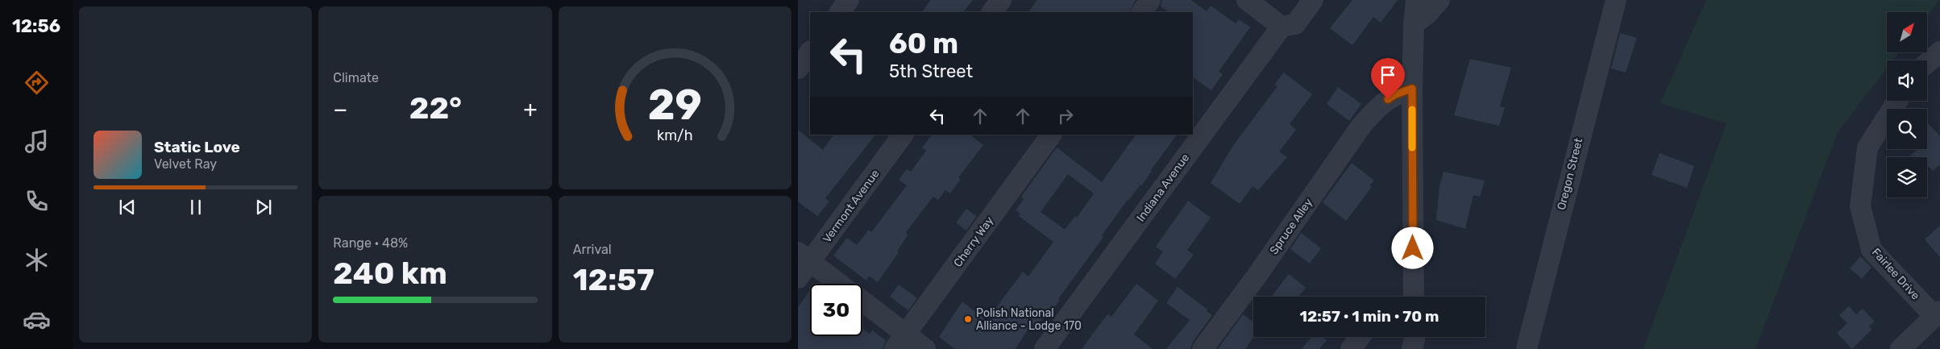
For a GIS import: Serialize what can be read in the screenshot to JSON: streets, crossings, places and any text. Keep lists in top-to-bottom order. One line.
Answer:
{"streets":{"street":["Oregon Street","Indiana Avenue","Vermont Avenue","Spruce Alley","Cherry Way","Fairlee Drive"]},"places":["Polish National Alliance - Lodge 170"],"north":"top right","page":{"tabs":"12:56","tile":["Climate",["Range · 48%","240 km"],["Arrival","12:57"]],"turn":["60 m","5th Street"],"heat":["−","22°","+"],"song":["Static Love","Velvet Ray"],"limit":"30","trip":"12:57 · 1 min · 70 m","gauge":["29","km/h"]}}
